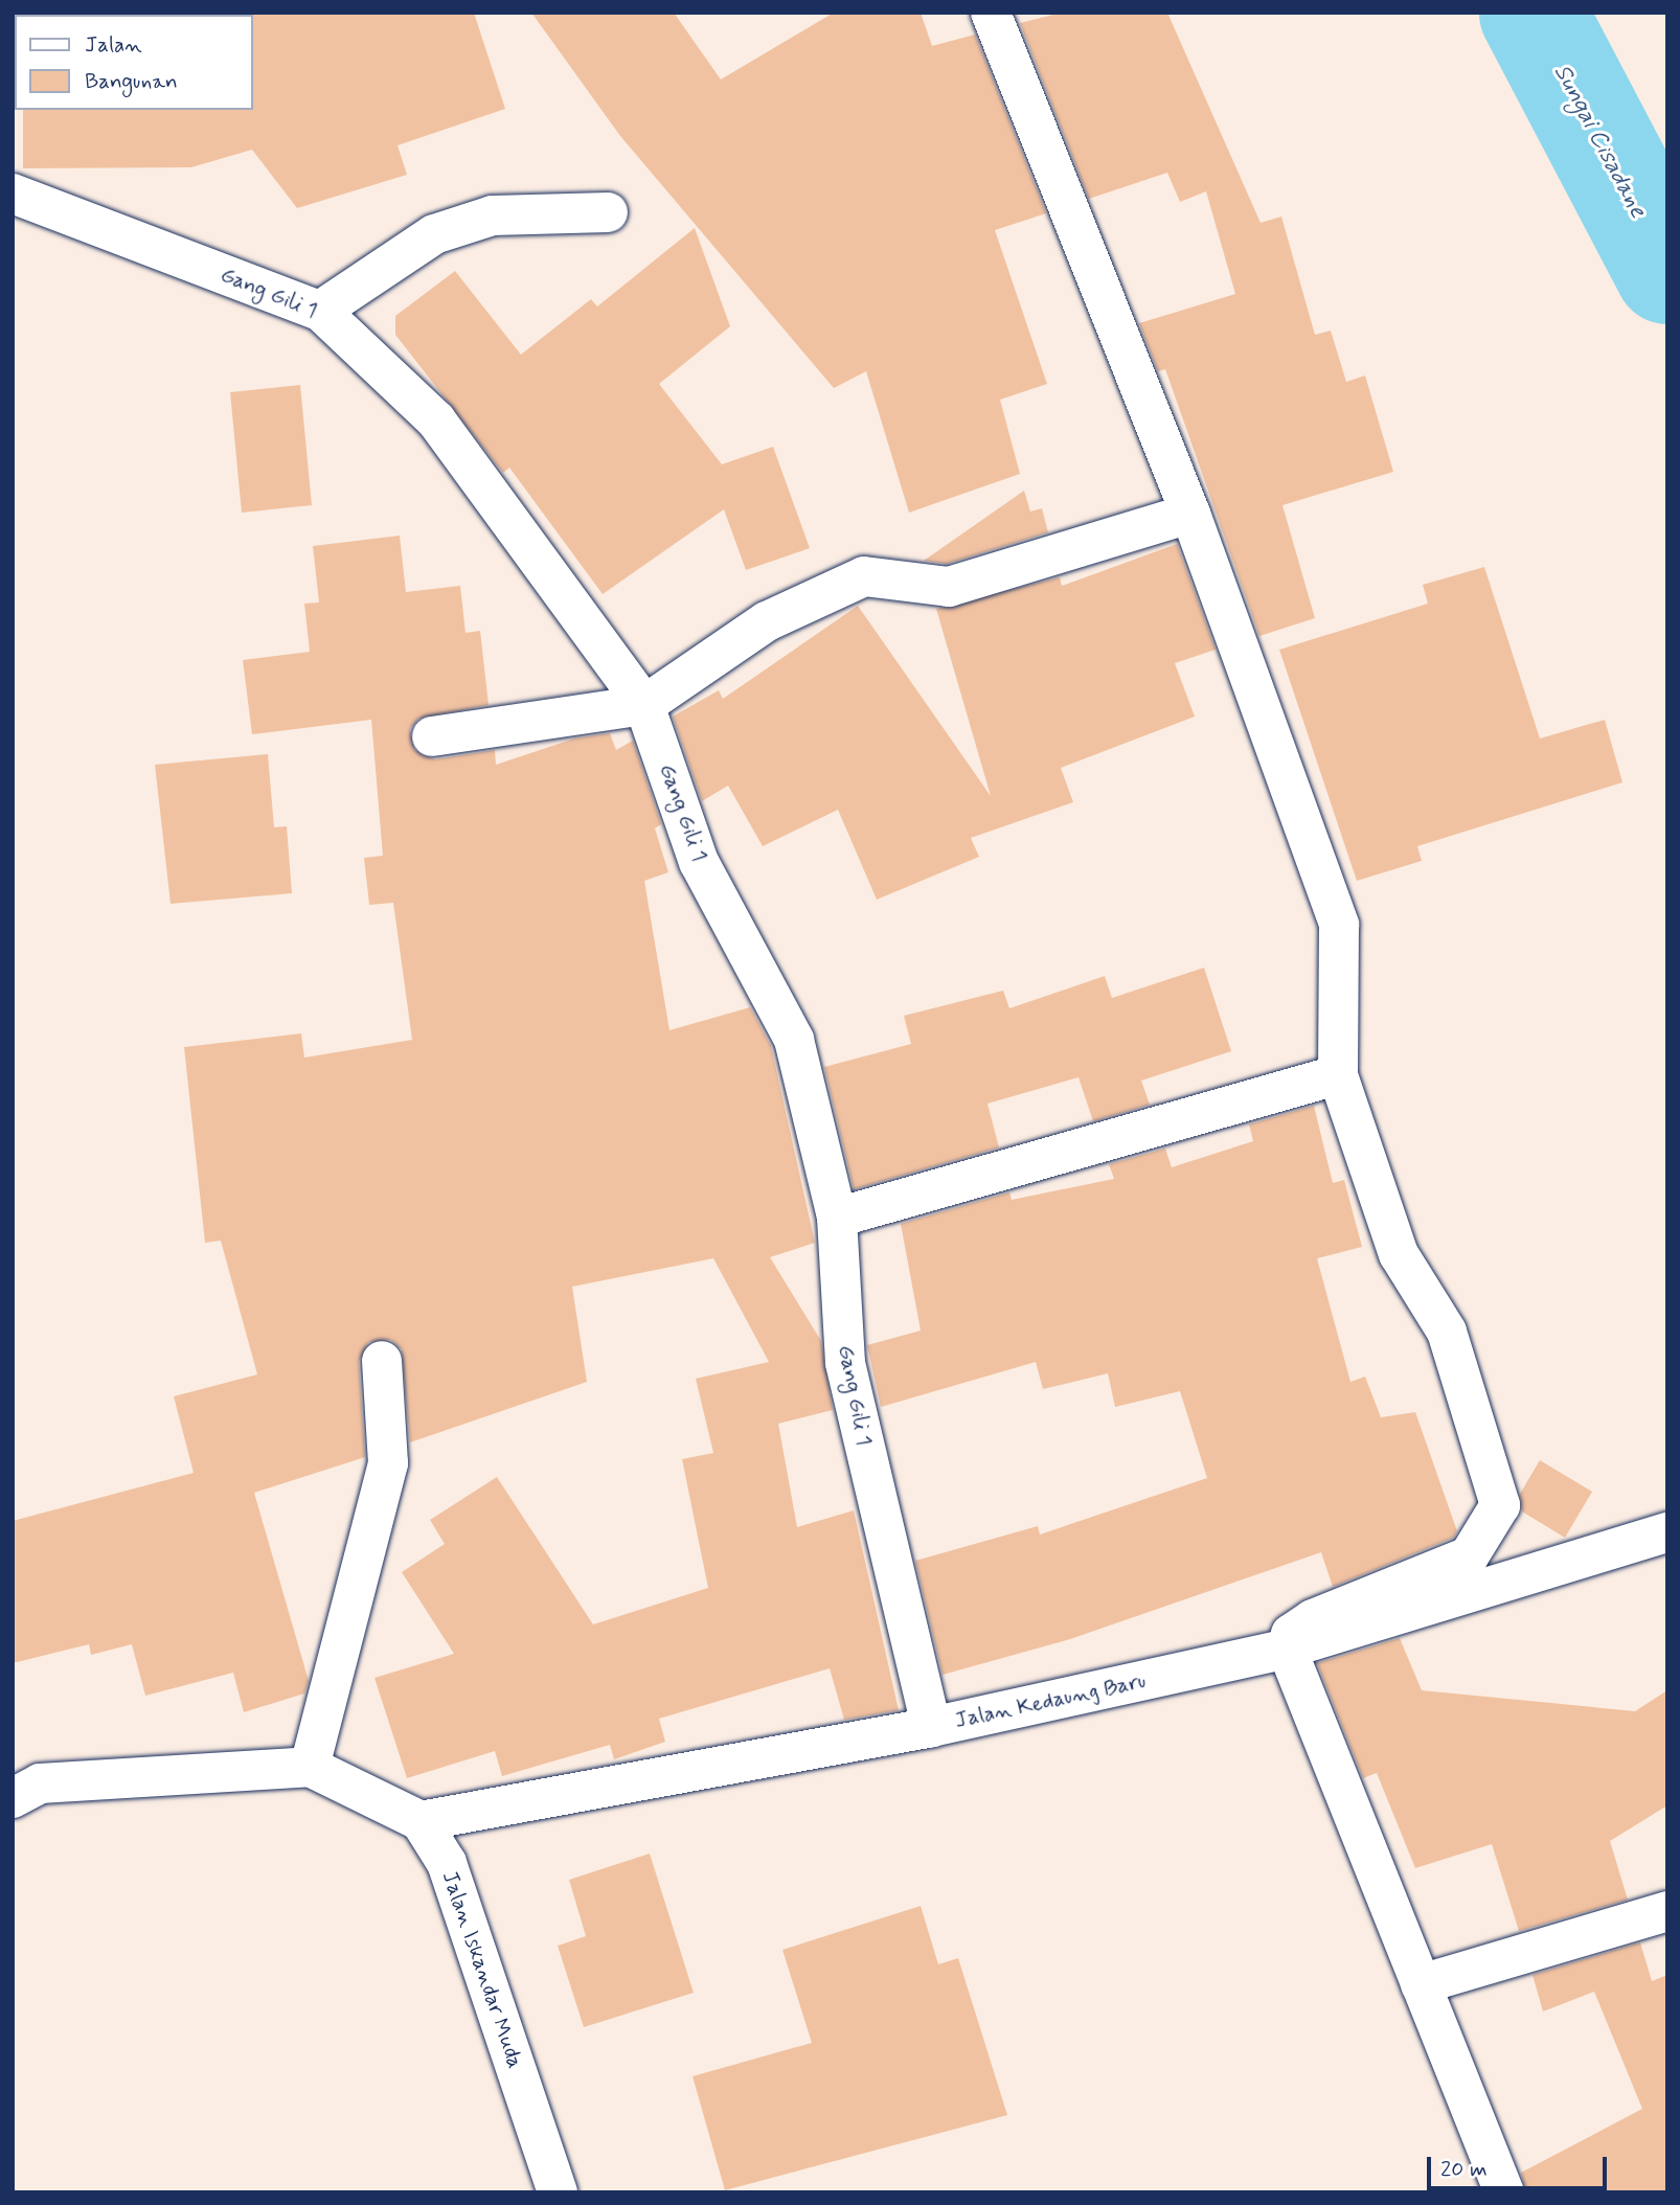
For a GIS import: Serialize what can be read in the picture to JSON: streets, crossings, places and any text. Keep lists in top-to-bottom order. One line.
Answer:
{"streets":{"street":["Gang Gili 1","Jalan Kedaung Baru","Jalan Iskandar Muda"]},"crossings":[["Gang Gili 1","Jalan Kedaung Baru"],["Jalan Kedaung Baru","Jalan Iskandar Muda"]],"water":["Sungai Cisadane"],"legend":["Jalan","Bangunan"],"scale_bar":"20 m"}
